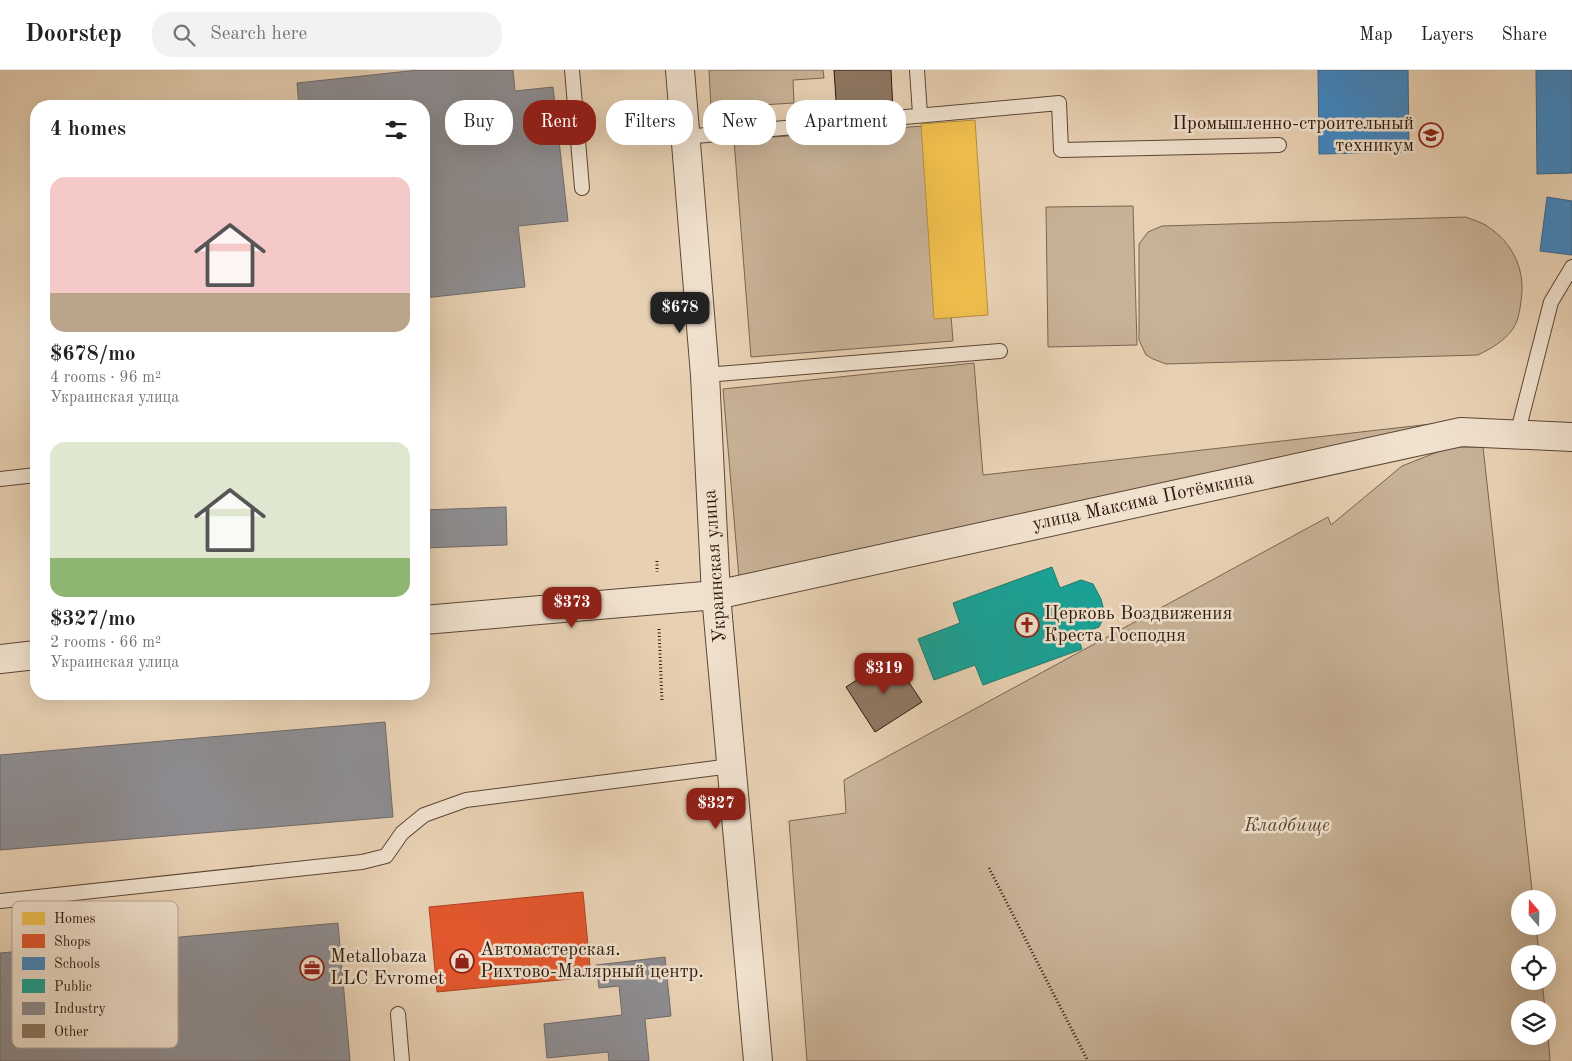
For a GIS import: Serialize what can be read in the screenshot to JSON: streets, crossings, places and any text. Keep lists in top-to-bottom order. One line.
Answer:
{"streets":{"street":["улица Максима Потёмкина","Украинская улица"]},"crossings":[["улица Максима Потёмкина","Украинская улица"]],"parks":["Кладбище"],"places":{"school or university":["Промышленно-строительный техникум"],"church":["Церковь Воздвижения Креста Господня"],"shop":["Автомастерская. Рихтово-Малярный центр."],"office":["Metallobaza LLC Evromet"]},"legend":["Homes","Shops","Schools","Public","Industry","Other"],"north":"top","page":{"header":"Doorstep","search":"Search here","nav":["Map","Layers","Share"],"chip":["Buy","Rent","Filters","New","Apartment"],"heading":"4 homes","list":[{"name":"$678/mo","note":"4 rooms · 96 m² · Украинская улица"},{"name":"$327/mo","note":"2 rooms · 66 m² · Украинская улица"}],"price":["$678","$373","$319","$327"]}}
